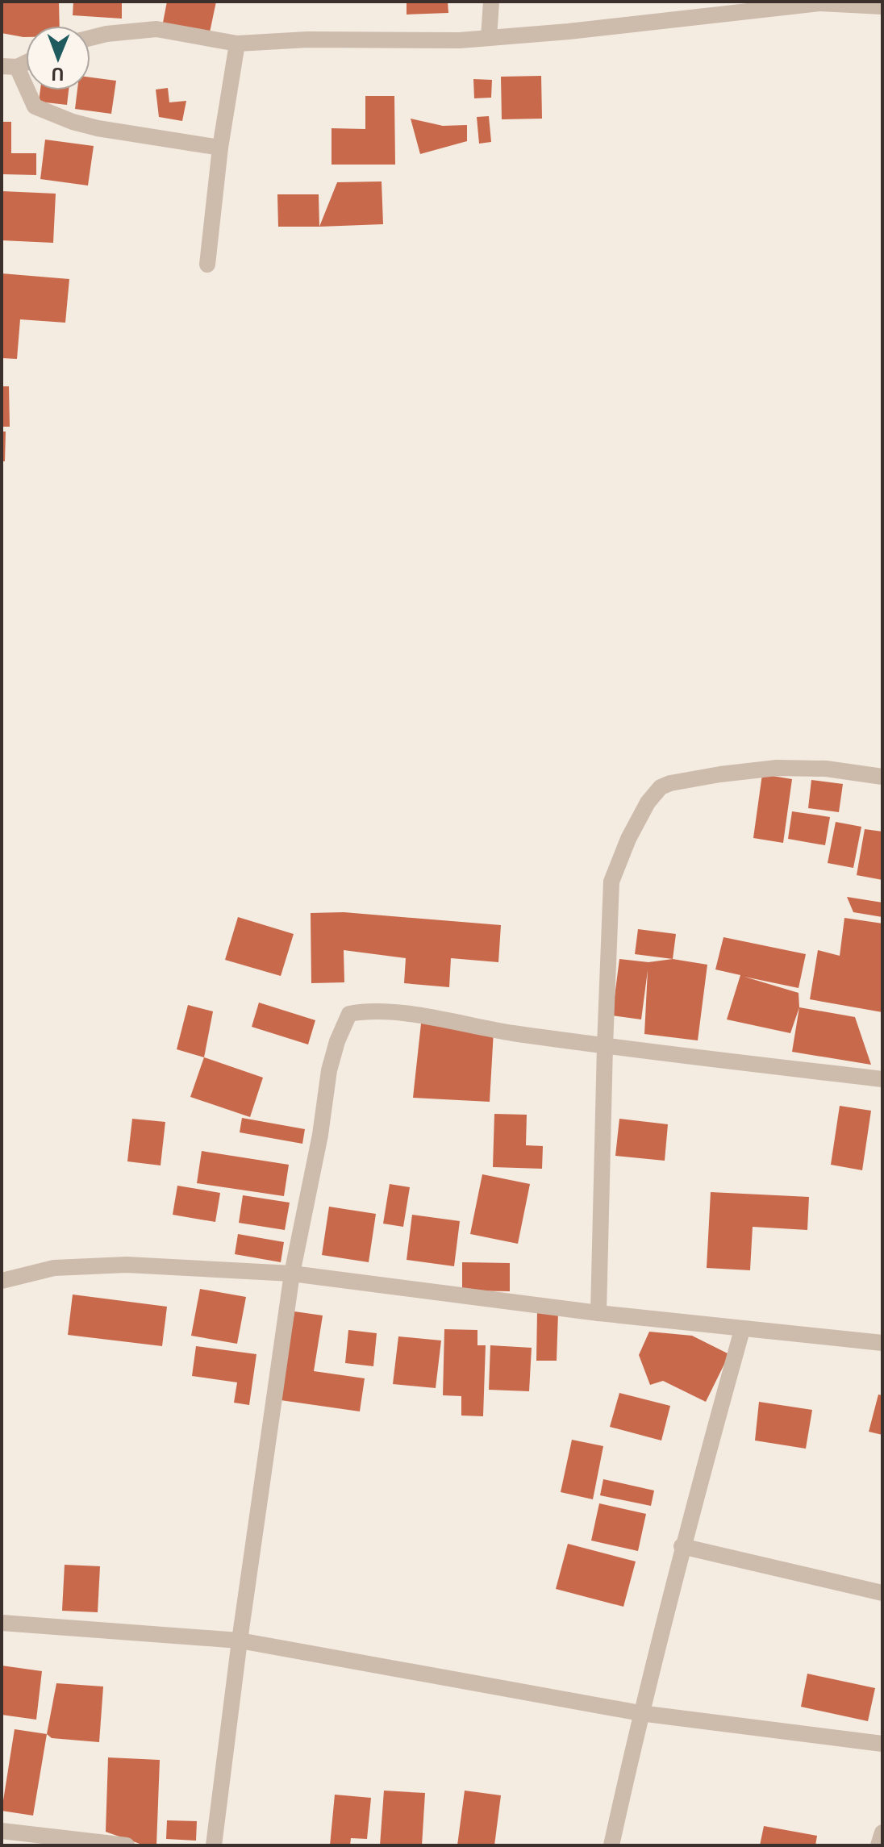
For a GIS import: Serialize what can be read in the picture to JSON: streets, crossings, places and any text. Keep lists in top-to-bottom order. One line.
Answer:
{"north":"bottom"}
